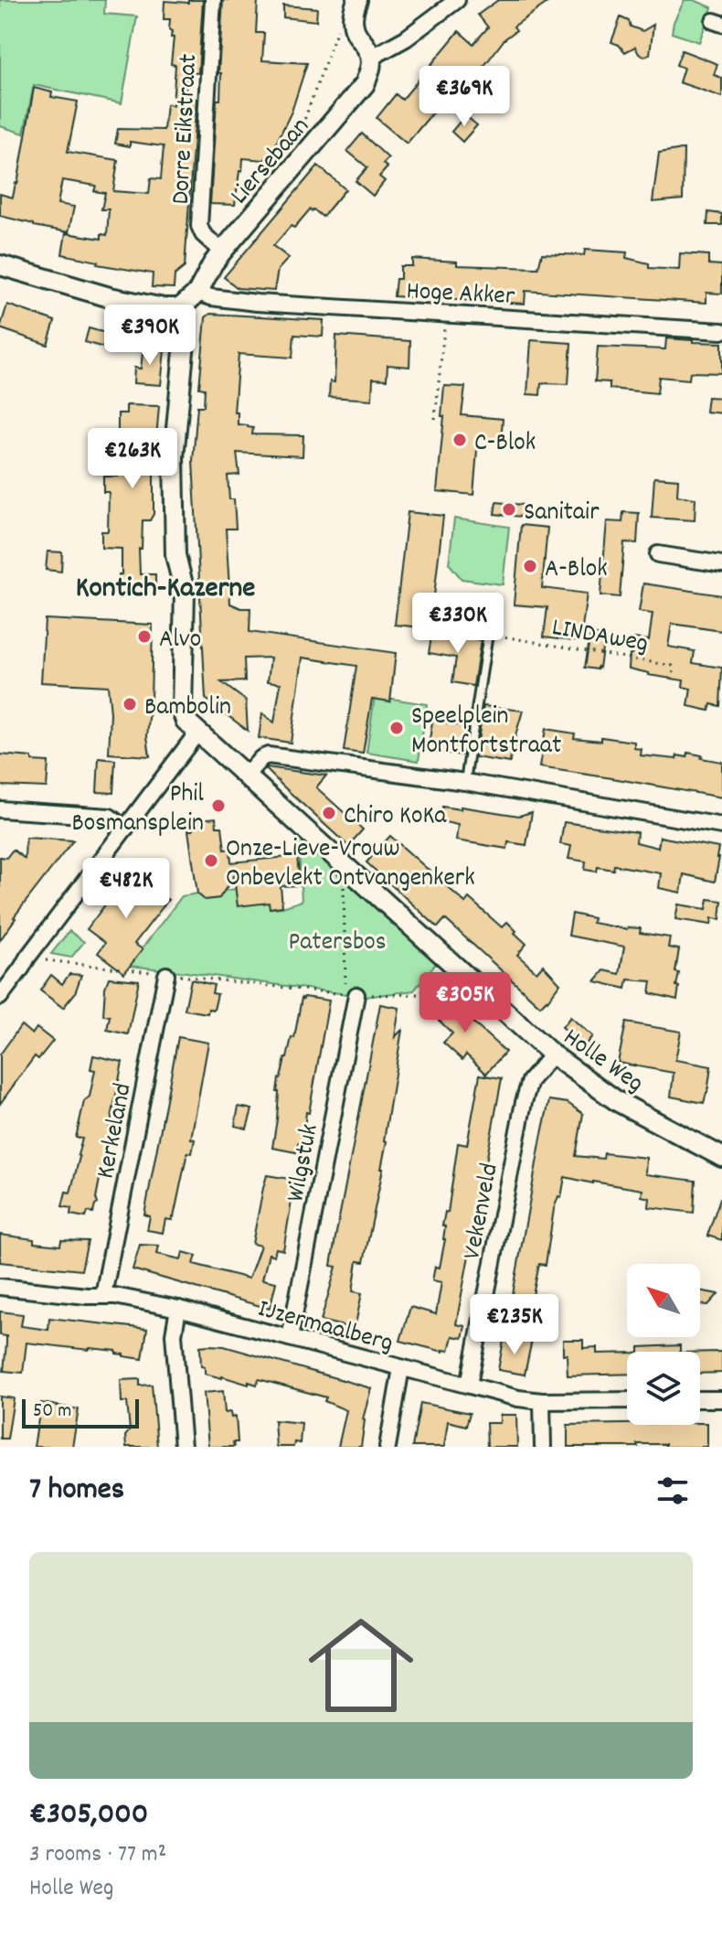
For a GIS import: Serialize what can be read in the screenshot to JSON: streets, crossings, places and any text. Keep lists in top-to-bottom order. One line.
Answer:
{"streets":{"street":["Dorre Eikstraat","Liersebaan","Hoge Akker","Holle Weg","Kerkeland","Wilgstuk","Vekenveld","IJzermaalberg"],"path":["LINDAweg"]},"crossings":[["Dorre Eikstraat","Liersebaan"],["Liersebaan","Hoge Akker"],["Holle Weg","Vekenveld"],["Kerkeland","IJzermaalberg"],["Wilgstuk","IJzermaalberg"],["Vekenveld","IJzermaalberg"]],"districts":["Kontich-Kazerne"],"parks":["Patersbos"],"places":["C-Blok","Sanitair","A-Blok","Alvo","Bambolin","Speelplein Montfortstraat","Phil Bosmansplein","Chiro KoKa","Onze-Lieve-Vrouw Onbevlekt Ontvangenkerk"],"scale_bar":"50 m","north":"top left","page":{"price":["€369K","€390K","€263K","€330K","€482K","€305K","€235K"],"scale":"50 m","heading":"7 homes","list":[{"name":"€305,000","note":"3 rooms · 77 m² · Holle Weg"}]}}
